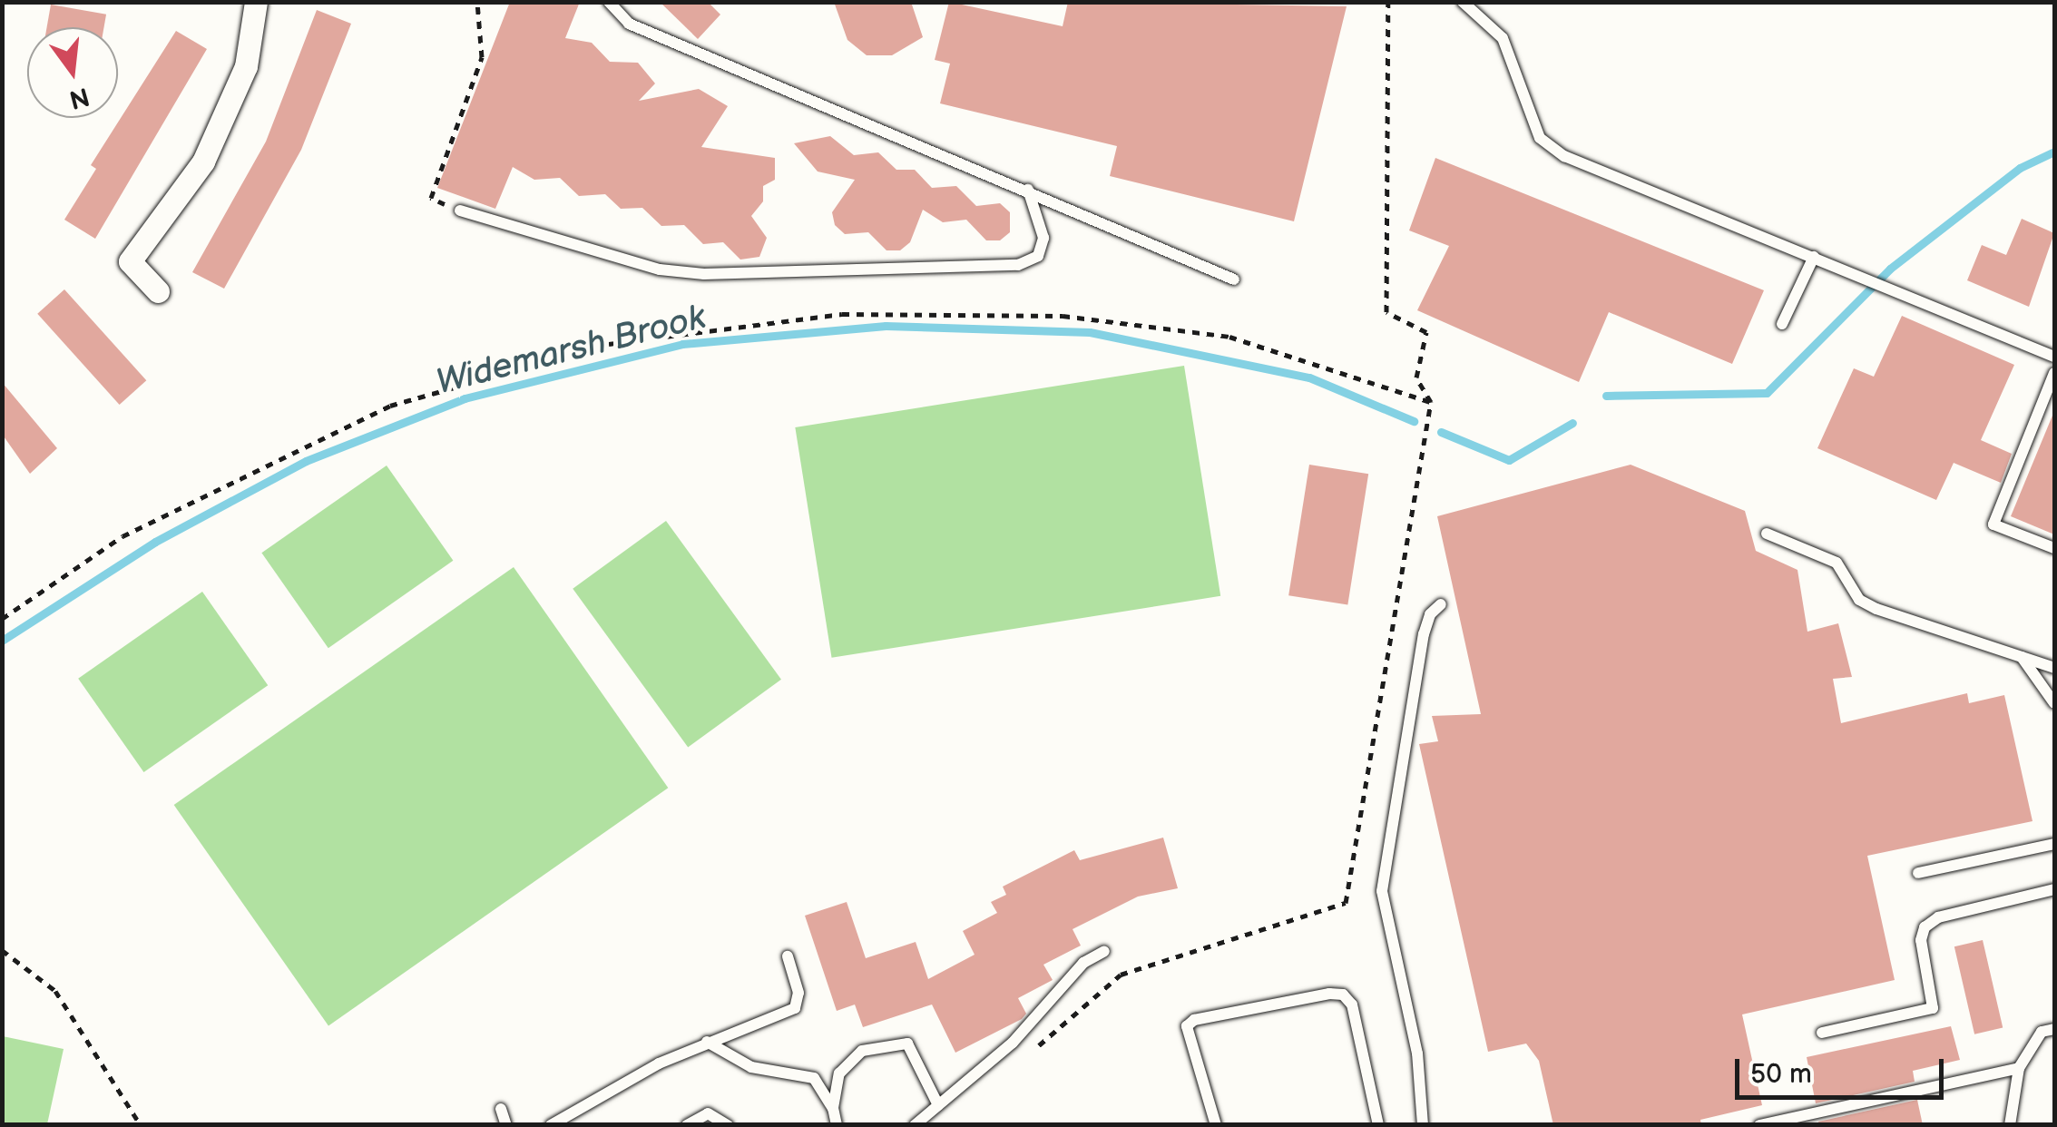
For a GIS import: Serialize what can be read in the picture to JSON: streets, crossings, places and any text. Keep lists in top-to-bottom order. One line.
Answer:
{"water":["Widemarsh Brook"],"scale_bar":"50 m","north":"bottom"}
